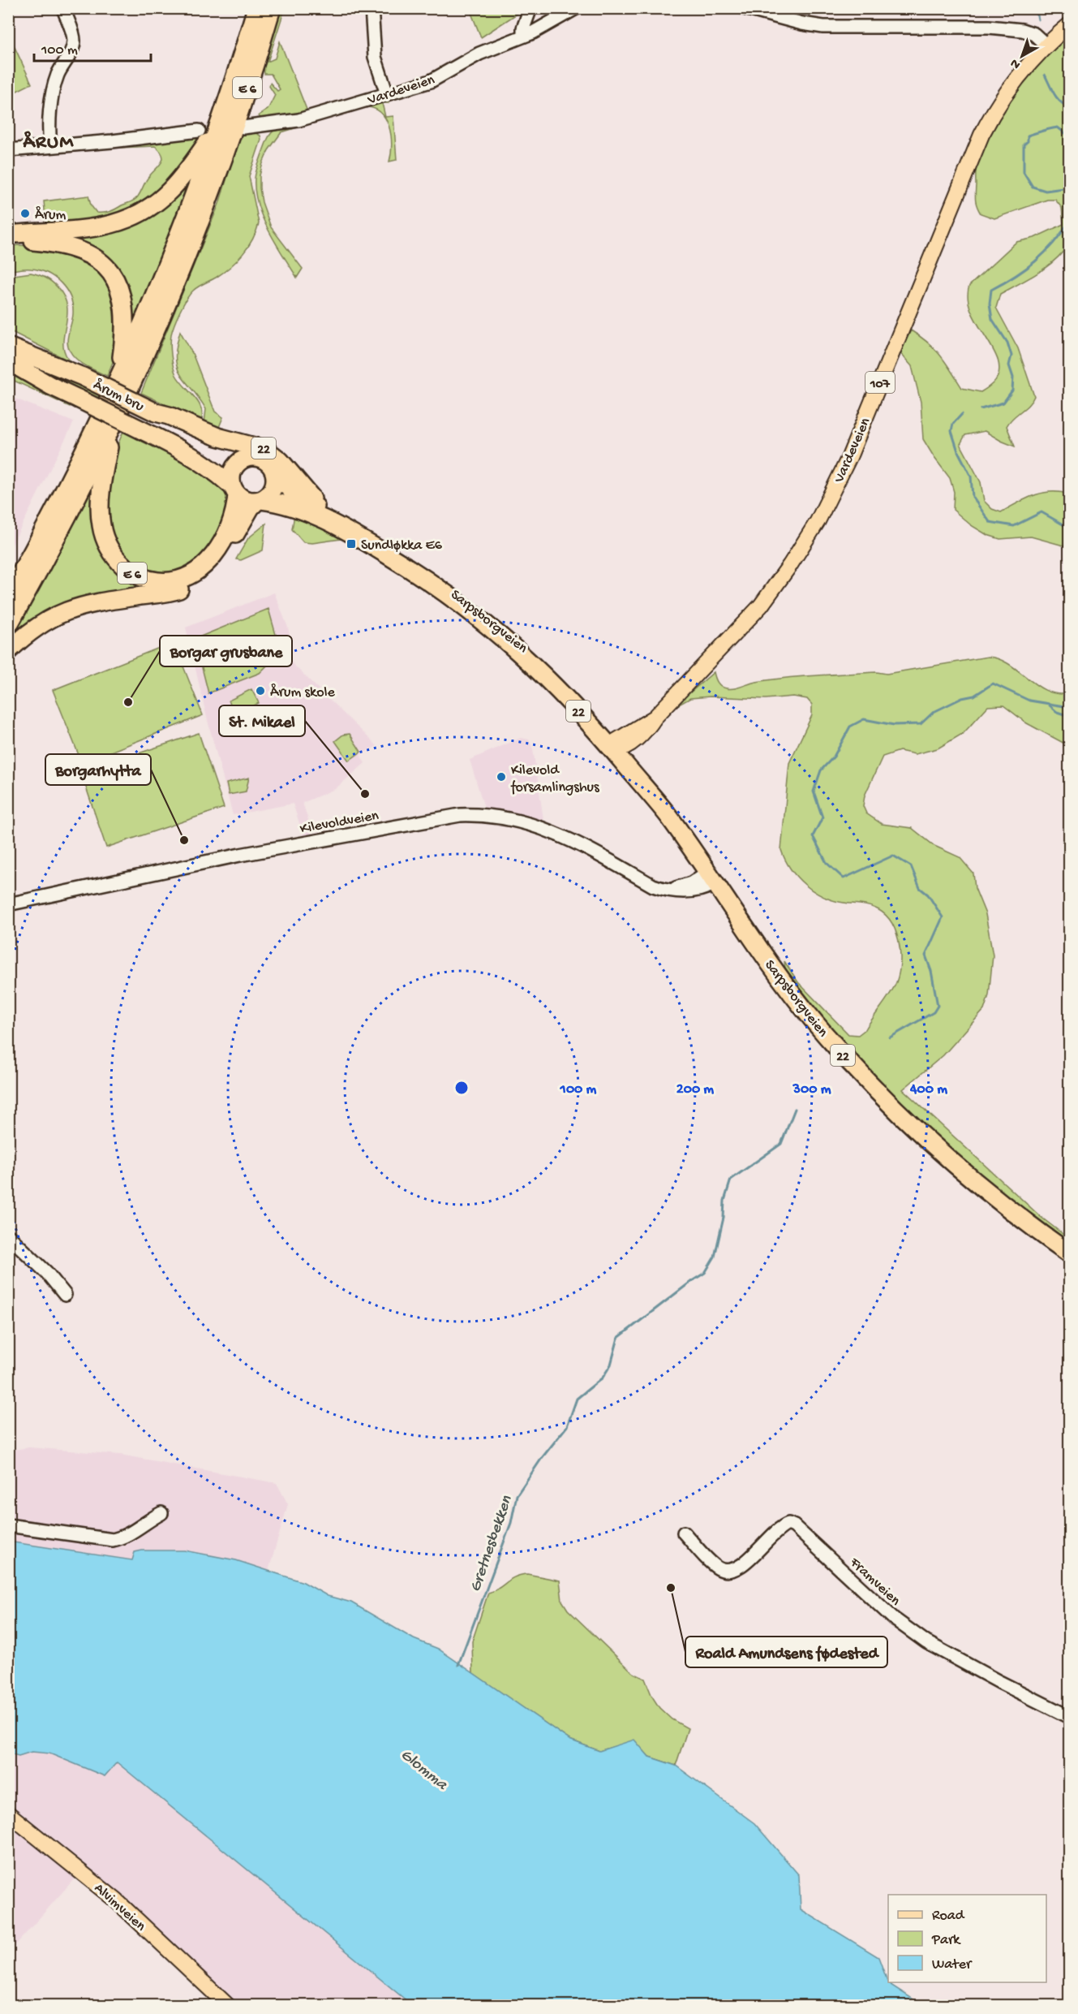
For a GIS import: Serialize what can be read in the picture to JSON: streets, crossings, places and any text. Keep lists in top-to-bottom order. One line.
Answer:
{"streets":{"highway":["E 6","Årum bru","22","Sarpsborgveien"],"main road":["Vardeveien","107","Alvimveien"],"street":["Kilevoldveien","Framveien"]},"crossings":[["E 6","Årum bru"],["E 6","22"],["E 6","Sarpsborgveien"],["Vardeveien","Sarpsborgveien"],["Årum bru","22"],["Årum bru","Sarpsborgveien"],["22","Sarpsborgveien"],["Sarpsborgveien","Kilevoldveien"]],"districts":["ÅRUM"],"water":["Gretnesbekken","Glomma"],"places":{"other":["Årum","Årum skole","Borgar grusbane","Kilevold forsamlingshus","St. Mikael","Borgarhytta","Roald Amundsens fødested"],"transit":["Sundløkka E6"]},"legend":["Road","Park","Water"],"scale_bar":"100 m","north":"bottom left","rings":["100 m","200 m","300 m","400 m"]}
